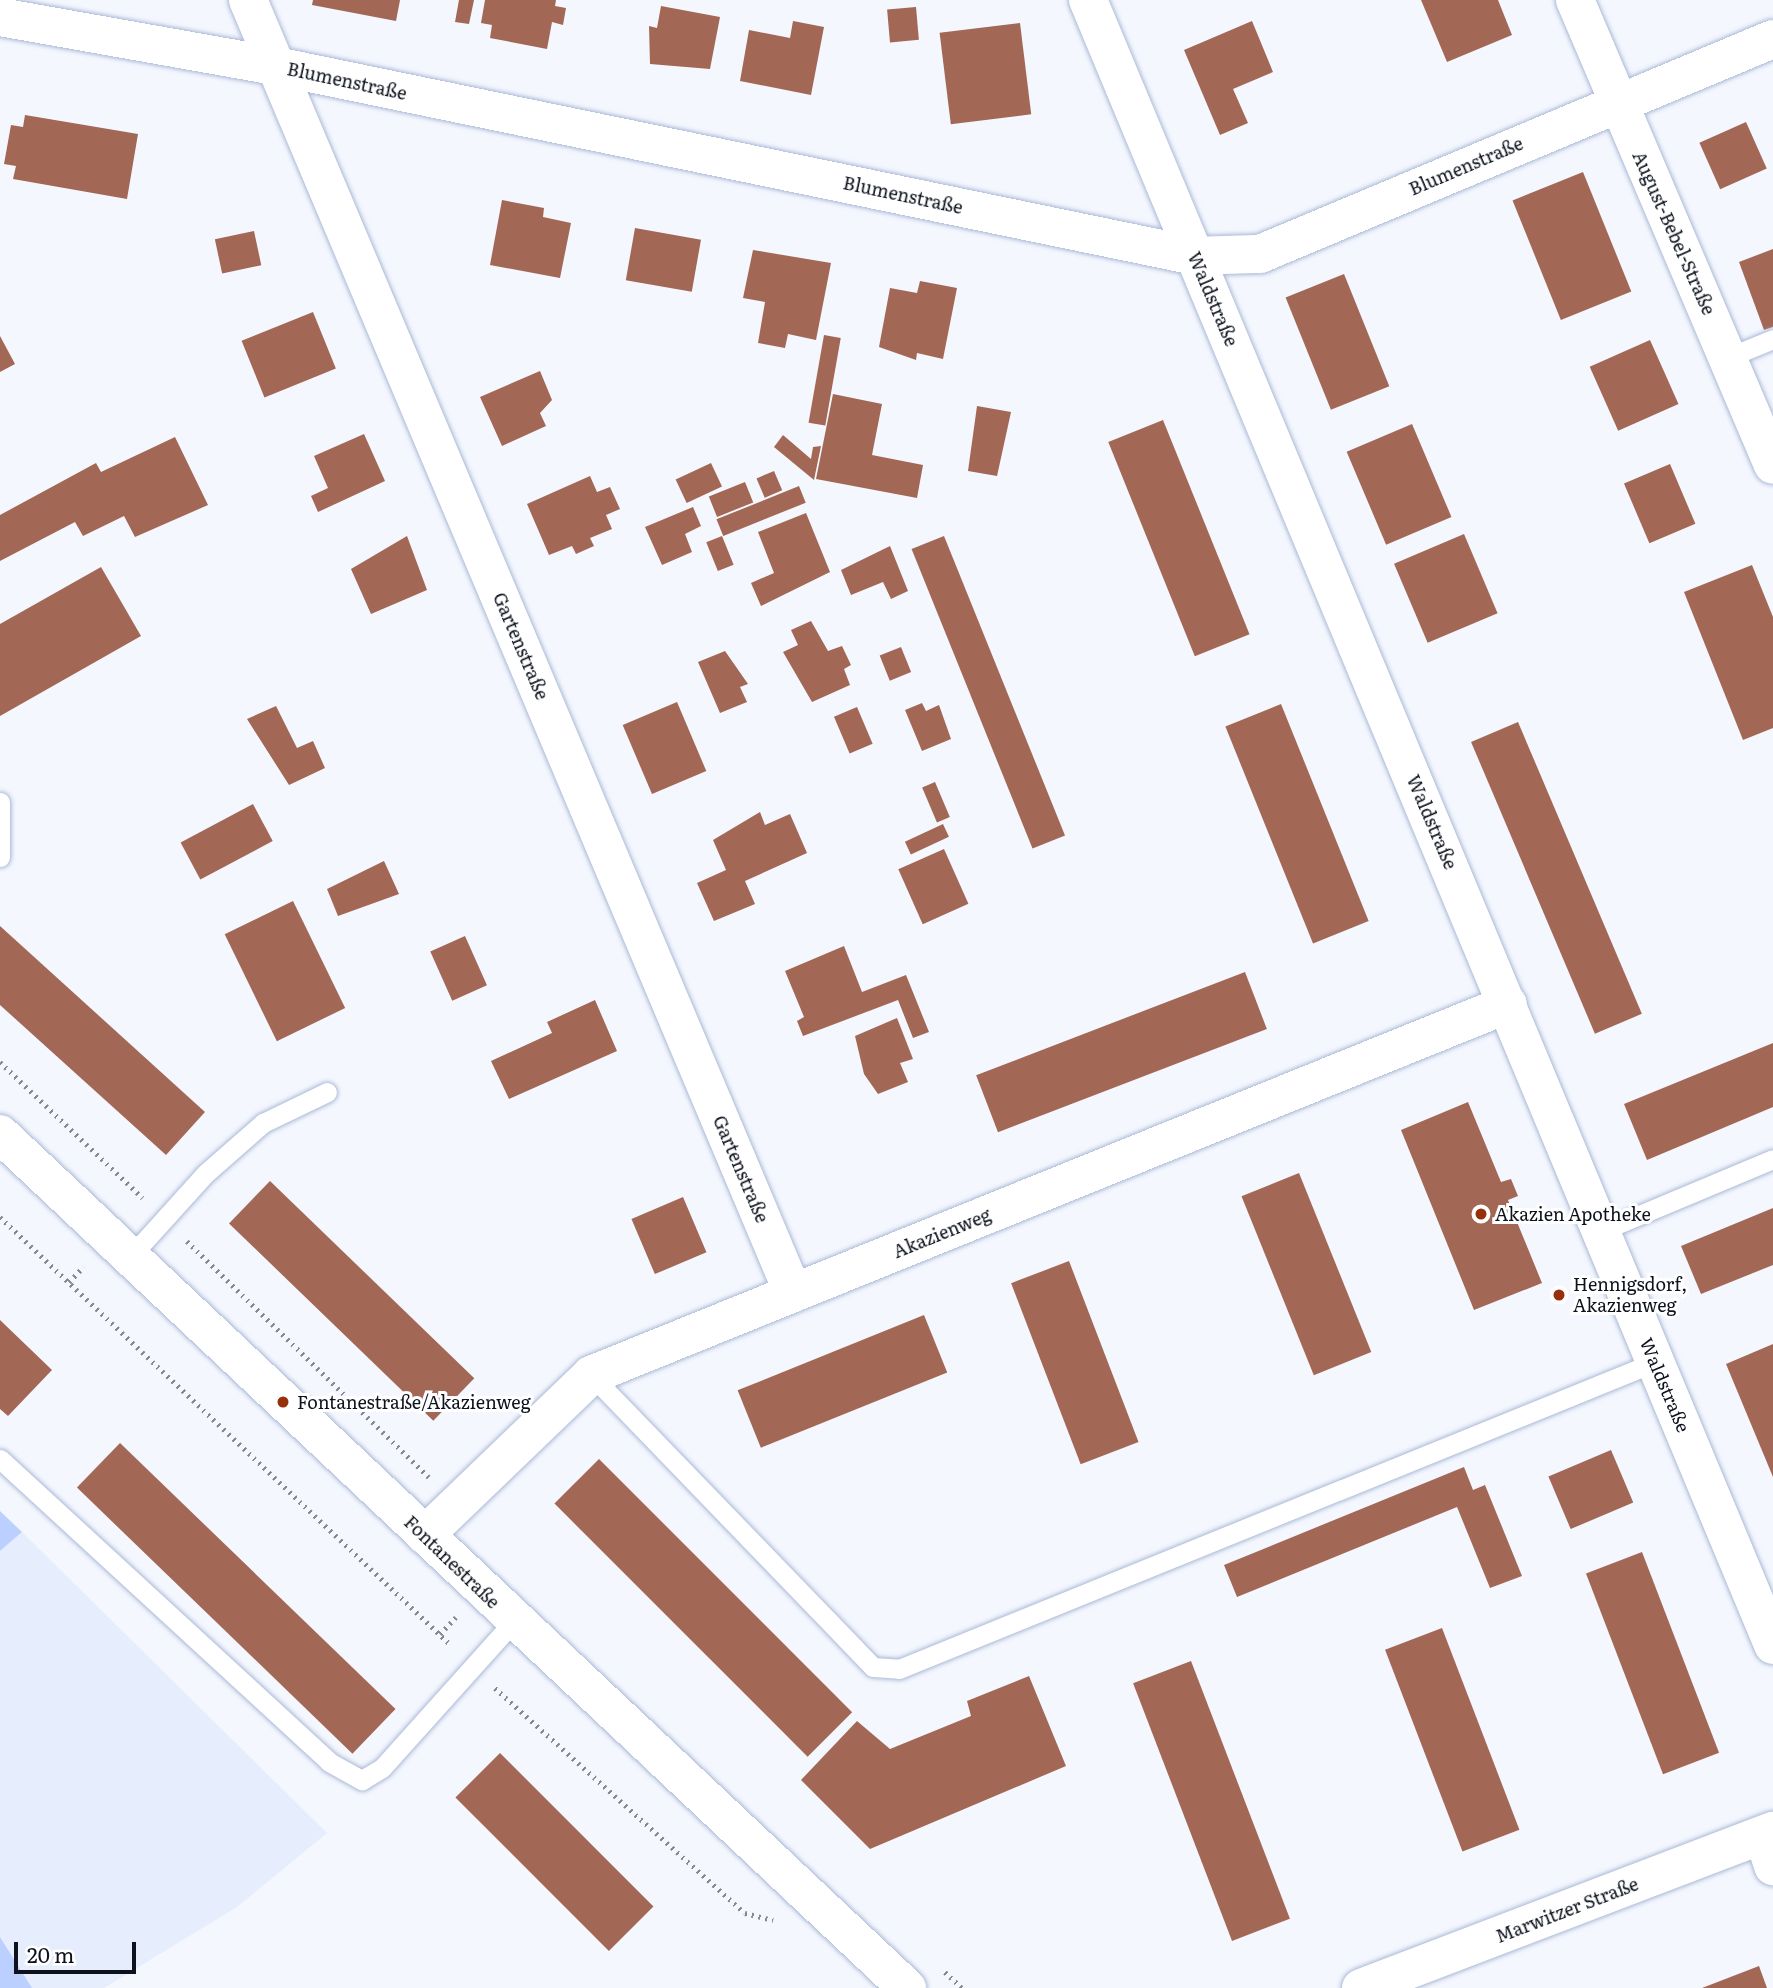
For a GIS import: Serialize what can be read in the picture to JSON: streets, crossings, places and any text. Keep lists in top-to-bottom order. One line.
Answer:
{"streets":{"street":["Blumenstraße","August-Bebel-Straße","Waldstraße","Gartenstraße","Akazienweg","Fontanestraße","Marwitzer Straße"]},"crossings":[["Blumenstraße","August-Bebel-Straße"],["Blumenstraße","Waldstraße"],["Blumenstraße","Gartenstraße"],["Waldstraße","Akazienweg"],["Gartenstraße","Akazienweg"],["Akazienweg","Fontanestraße"]],"places":["Akazien Apotheke","Hennigsdorf, Akazienweg","Fontanestraße/Akazienweg"],"scale_bar":"20 m"}
